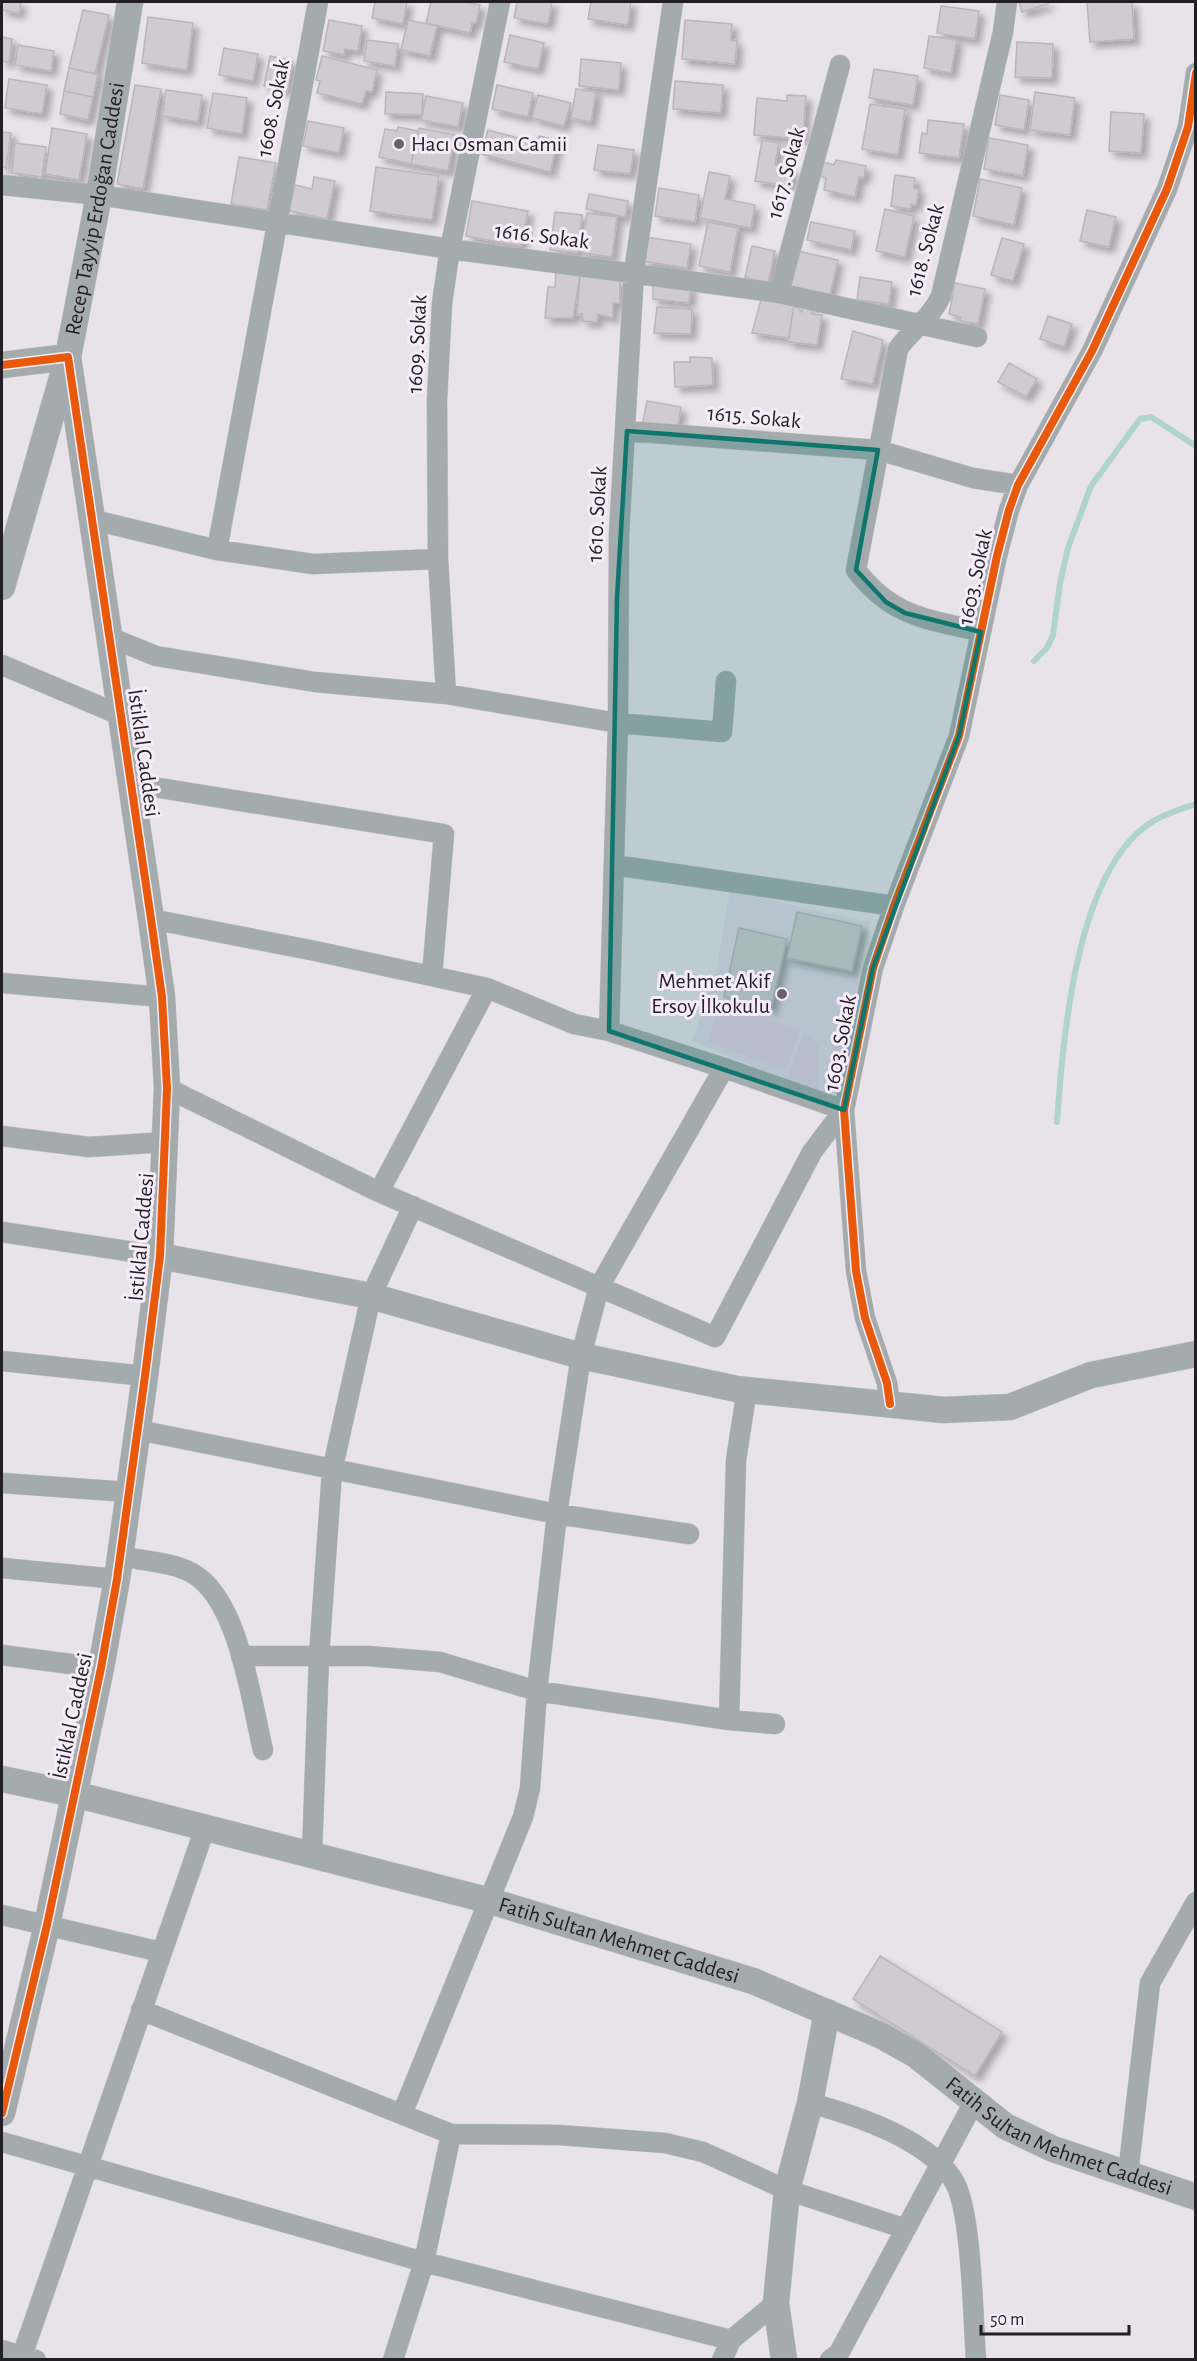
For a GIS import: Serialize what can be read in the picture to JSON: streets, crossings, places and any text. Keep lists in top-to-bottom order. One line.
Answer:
{"streets":{"street":["1608. Sokak","1617. Sokak","Recep Tayyip Erdoğan Caddesi","1616. Sokak","1618. Sokak","1609. Sokak","1615. Sokak","1610. Sokak","1603. Sokak","İstiklal Caddesi","Fatih Sultan Mehmet Caddesi"]},"crossings":[["1608. Sokak","1616. Sokak"],["1617. Sokak","1616. Sokak"],["Recep Tayyip Erdoğan Caddesi","1616. Sokak"],["Recep Tayyip Erdoğan Caddesi","İstiklal Caddesi"],["1616. Sokak","1618. Sokak"],["1616. Sokak","1609. Sokak"],["1616. Sokak","1610. Sokak"],["1618. Sokak","1615. Sokak"],["1618. Sokak","1603. Sokak"],["1615. Sokak","1610. Sokak"],["1615. Sokak","1603. Sokak"],["İstiklal Caddesi","Fatih Sultan Mehmet Caddesi"]],"places":["Hacı Osman Camii","Mehmet Akif Ersoy İlkokulu"],"scale_bar":"50 m"}
